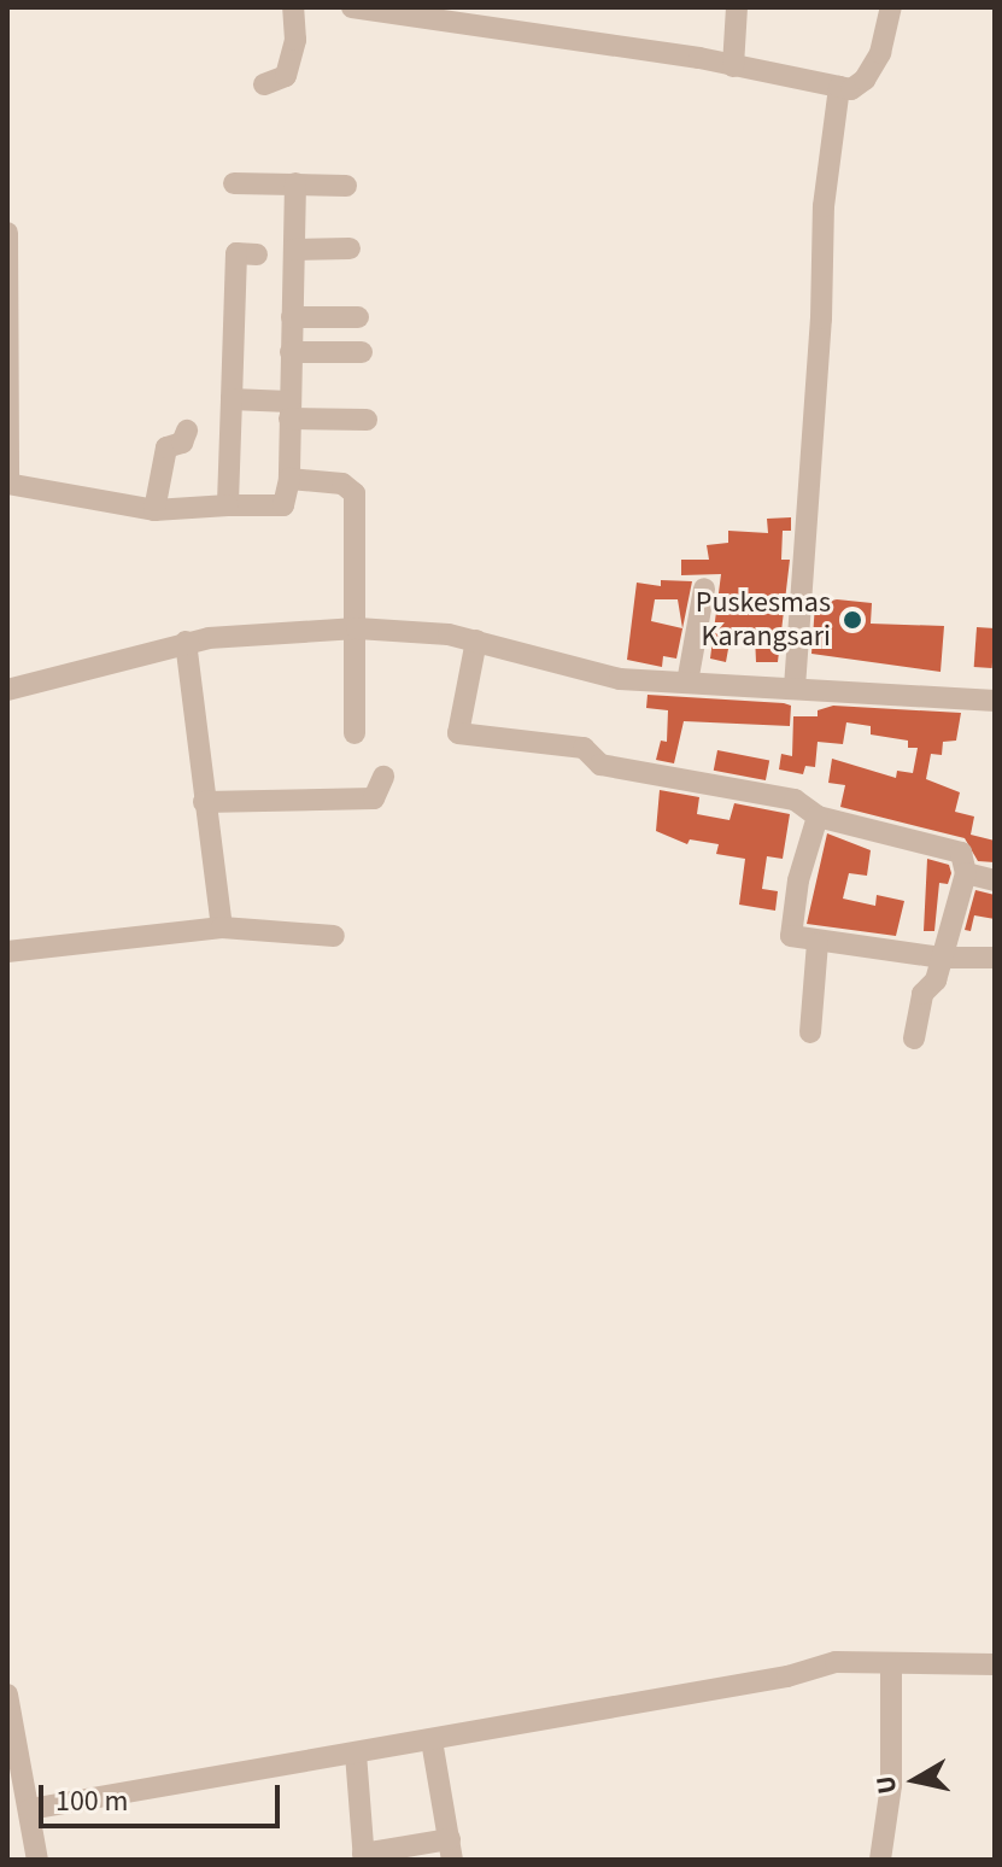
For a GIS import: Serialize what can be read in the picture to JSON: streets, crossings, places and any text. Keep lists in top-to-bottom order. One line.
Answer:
{"places":["Puskesmas Karangsari"],"scale_bar":"100 m","north":"left"}
